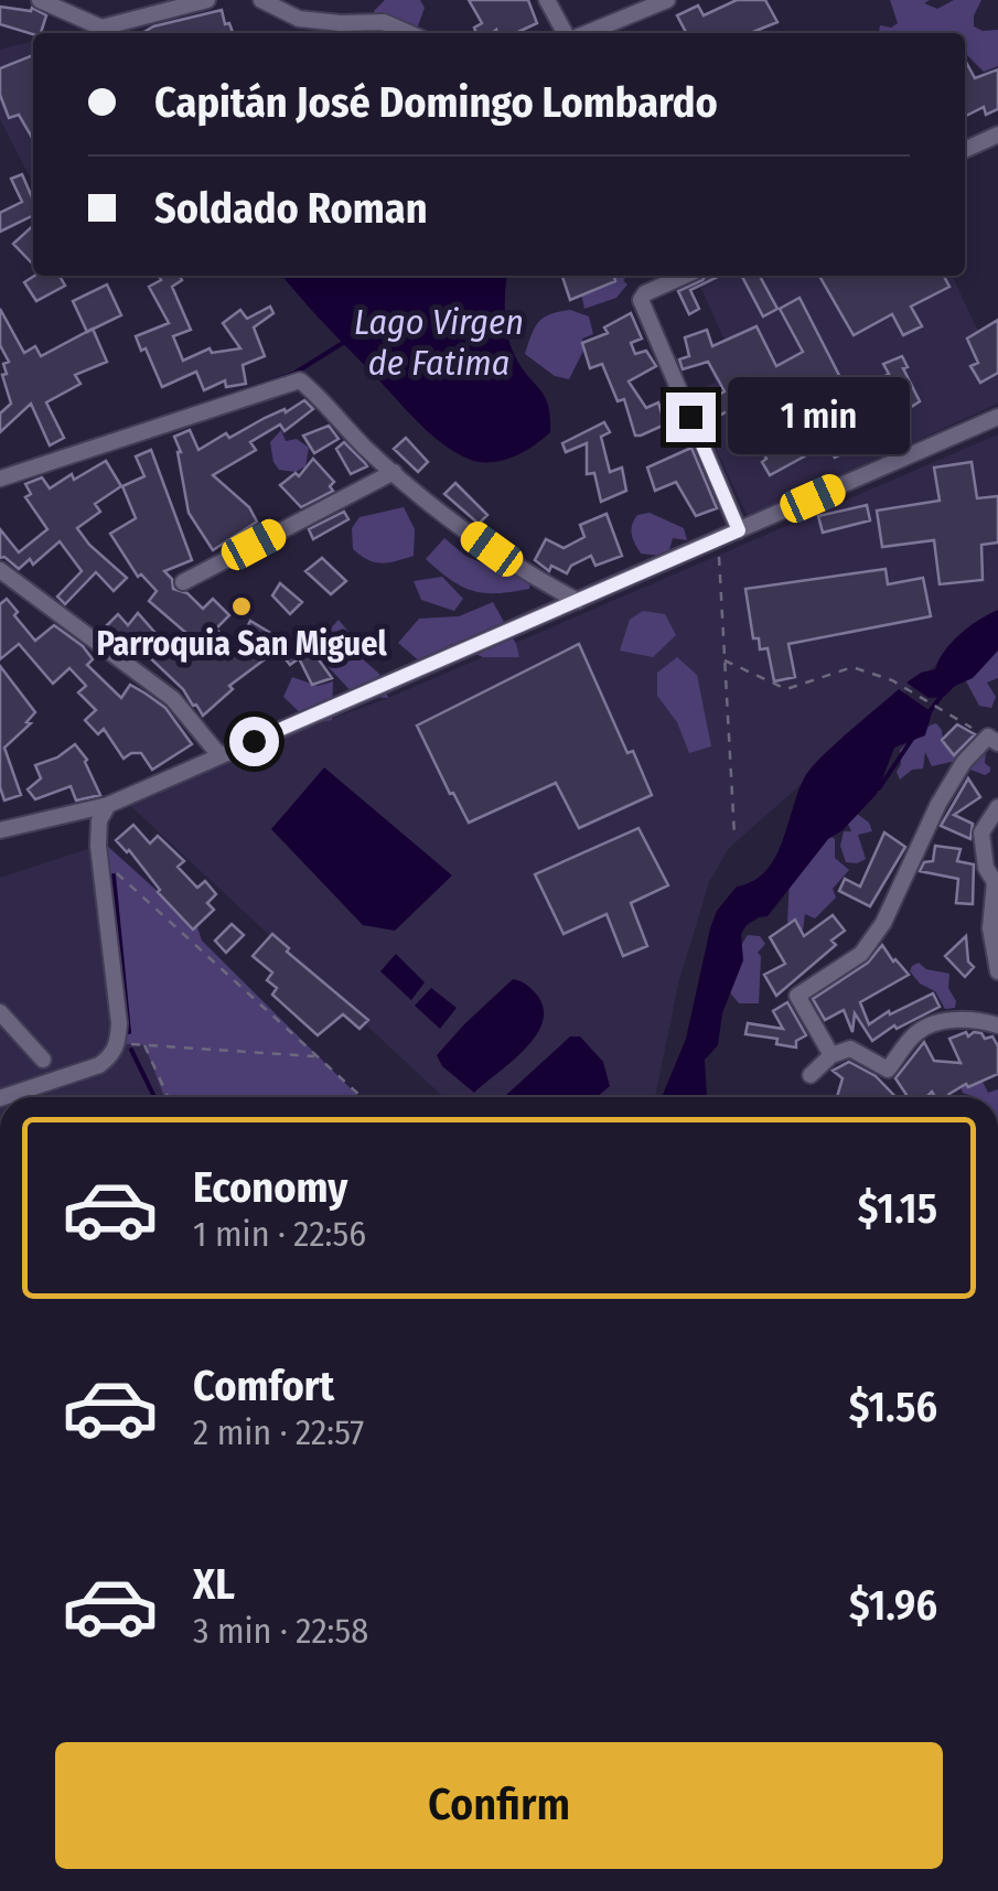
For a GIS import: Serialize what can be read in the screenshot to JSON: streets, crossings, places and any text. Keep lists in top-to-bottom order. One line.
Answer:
{"water":["Lago Virgen de Fatima"],"places":["Parroquia San Miguel"],"page":{"banner":["Capitán José Domingo Lombardo","Soldado Roman"],"bubble":"1 min","list":[{"name":"Economy","note":"1 min · 22:56","value":"$1.15"},{"name":"Comfort","note":"2 min · 22:57","value":"$1.56"},{"name":"XL","note":"3 min · 22:58","value":"$1.96"}],"buttons":"Confirm"}}
